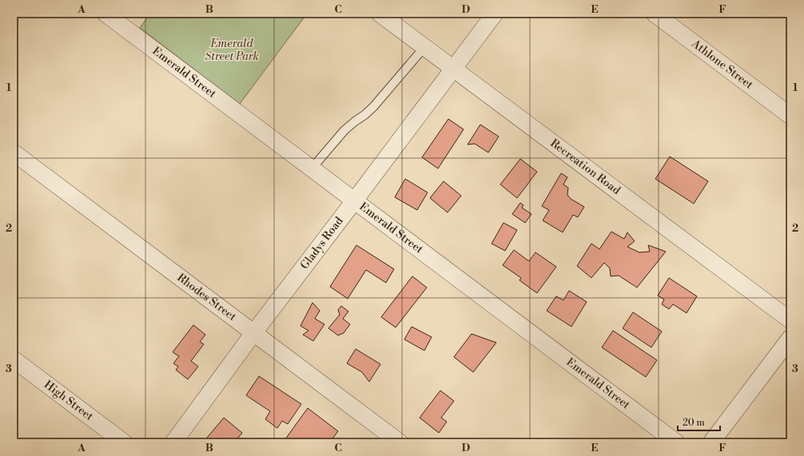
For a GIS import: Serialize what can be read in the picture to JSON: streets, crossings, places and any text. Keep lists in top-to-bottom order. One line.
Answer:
{"streets":{"street":["Athlone Street","Emerald Street","Recreation Road","Gladys Road","Rhodes Street","High Street"]},"crossings":[["Emerald Street","Gladys Road"],["Recreation Road","Gladys Road"],["Gladys Road","Rhodes Street"]],"parks":["Emerald Street Park"],"scale_bar":"20 m","grid":{"columns":["A","B","C","D","E","F"],"rows":["1","2","3"]}}
